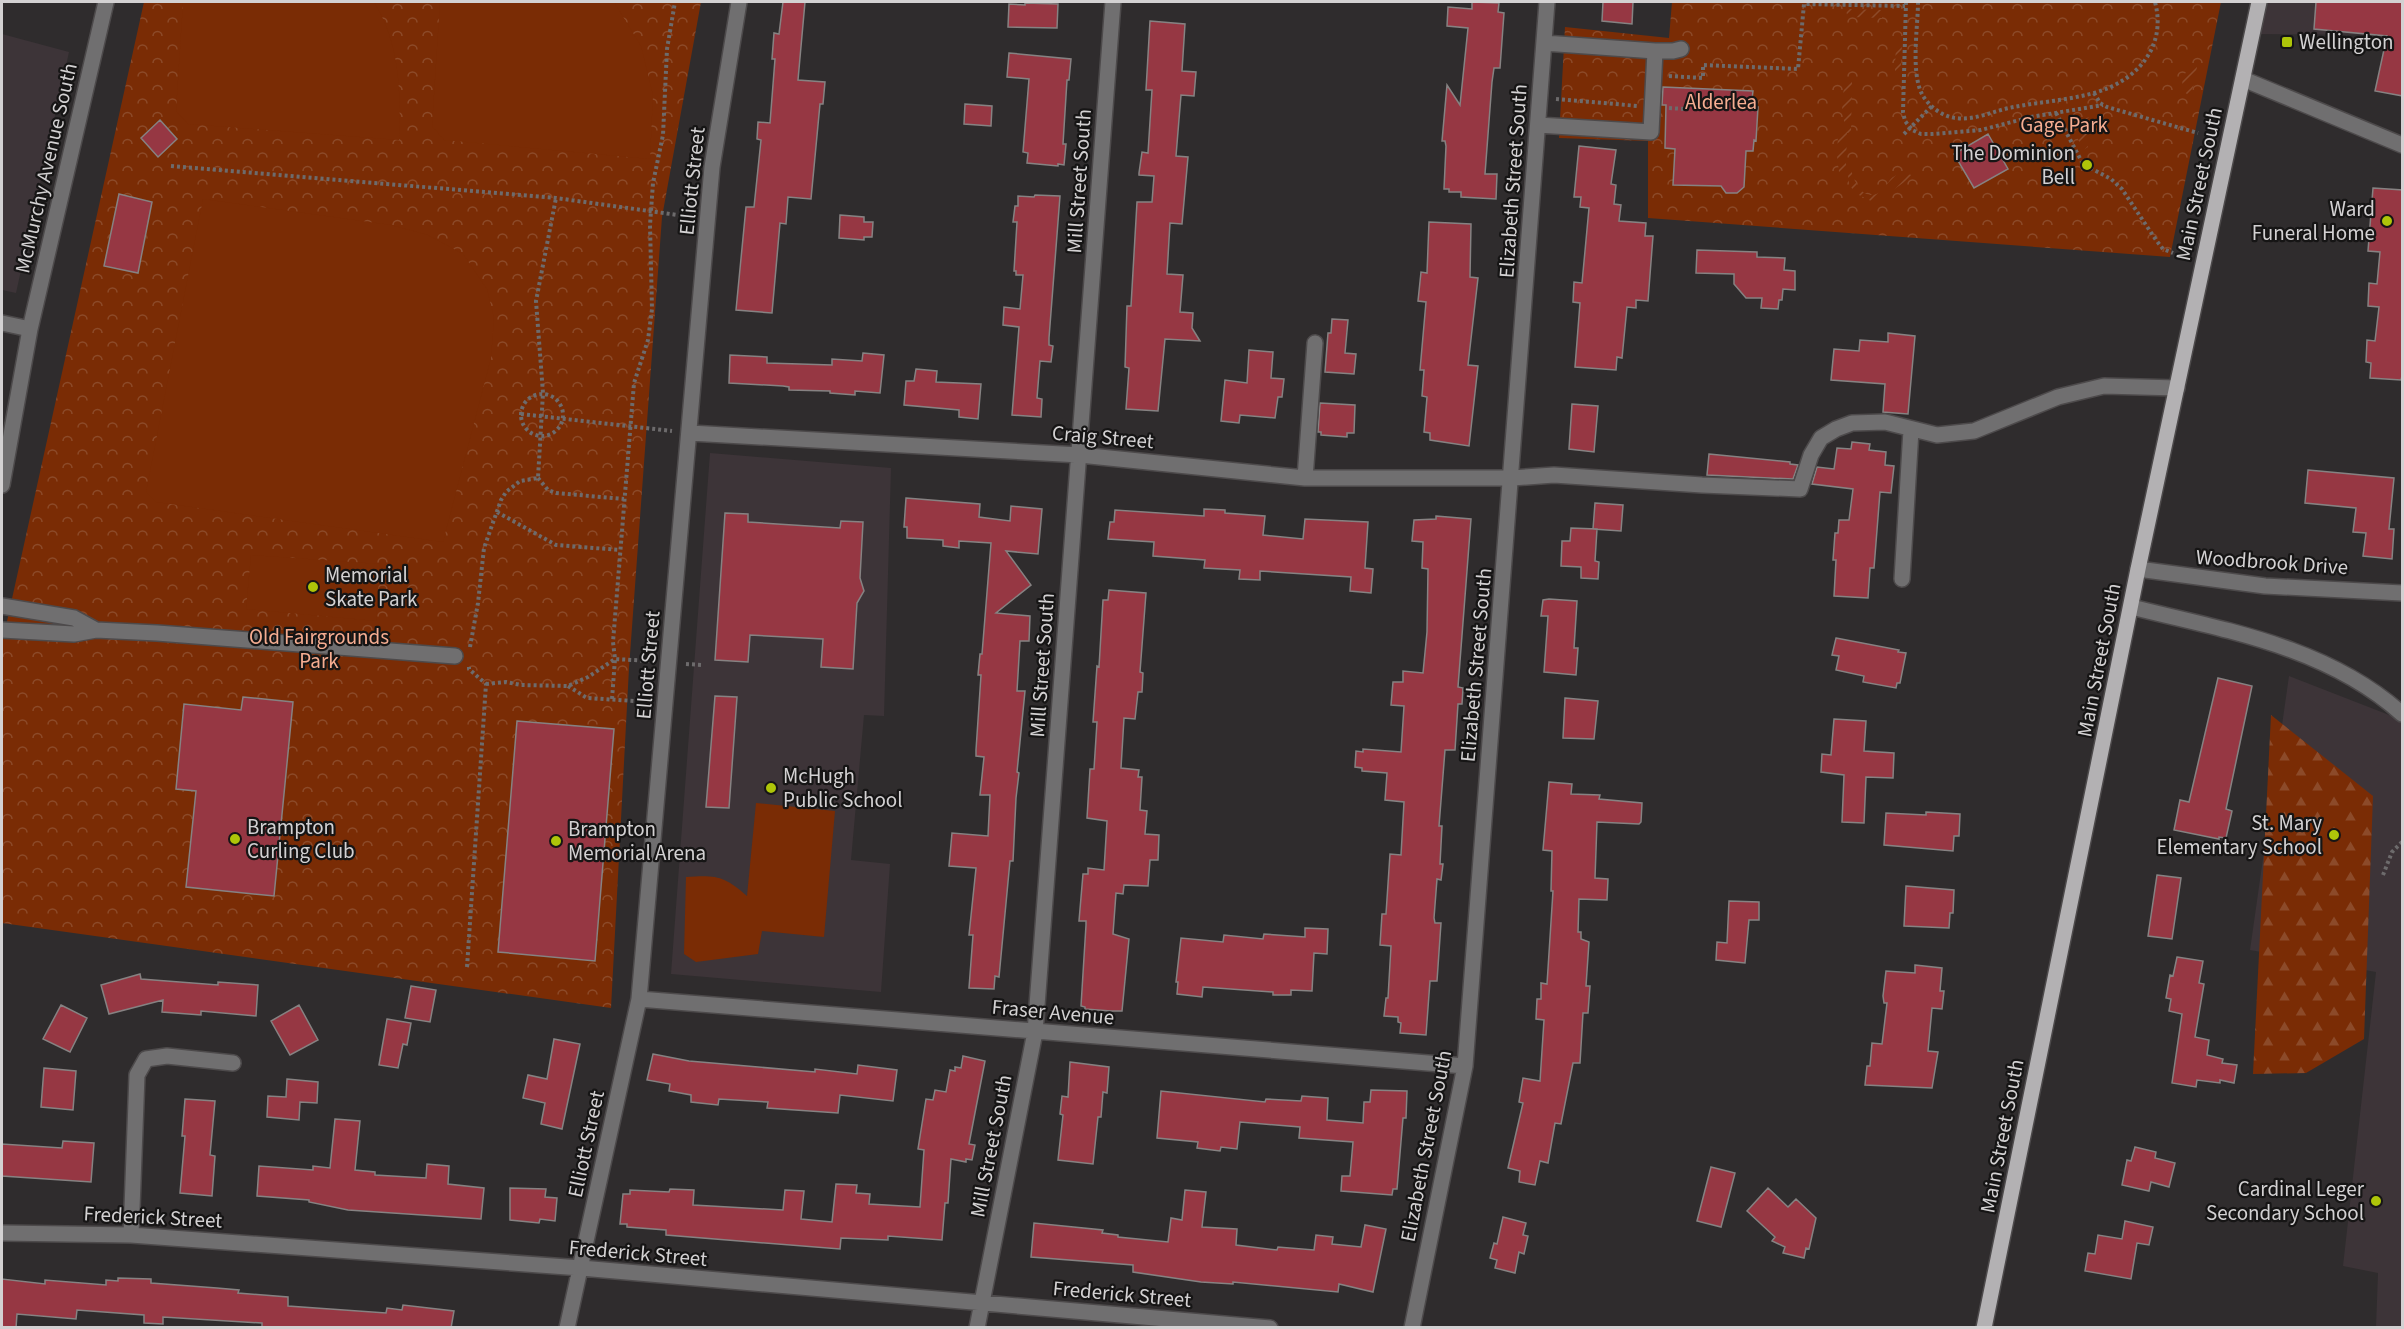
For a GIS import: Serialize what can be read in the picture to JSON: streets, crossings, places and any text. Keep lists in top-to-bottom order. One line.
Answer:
{"streets":{"main road":["Main Street South"],"street":["McMurchy Avenue South","Elliott Street","Mill Street South","Elizabeth Street South","Craig Street","Woodbrook Drive","Fraser Avenue","Frederick Street"]},"crossings":[["Elliott Street","Craig Street"],["Elliott Street","Fraser Avenue"],["Elliott Street","Frederick Street"],["Mill Street South","Craig Street"],["Mill Street South","Fraser Avenue"],["Mill Street South","Frederick Street"],["Elizabeth Street South","Craig Street"],["Elizabeth Street South","Fraser Avenue"],["Main Street South","Woodbrook Drive"]],"parks":["Alderlea","Gage Park","Old Fairgrounds Park"],"places":{"transit":["Wellington"],"other":["The Dominion Bell","Ward Funeral Home","Memorial Skate Park","McHugh Public School","St. Mary Elementary School","Brampton Curling Club","Brampton Memorial Arena","Cardinal Leger Secondary School"]}}
